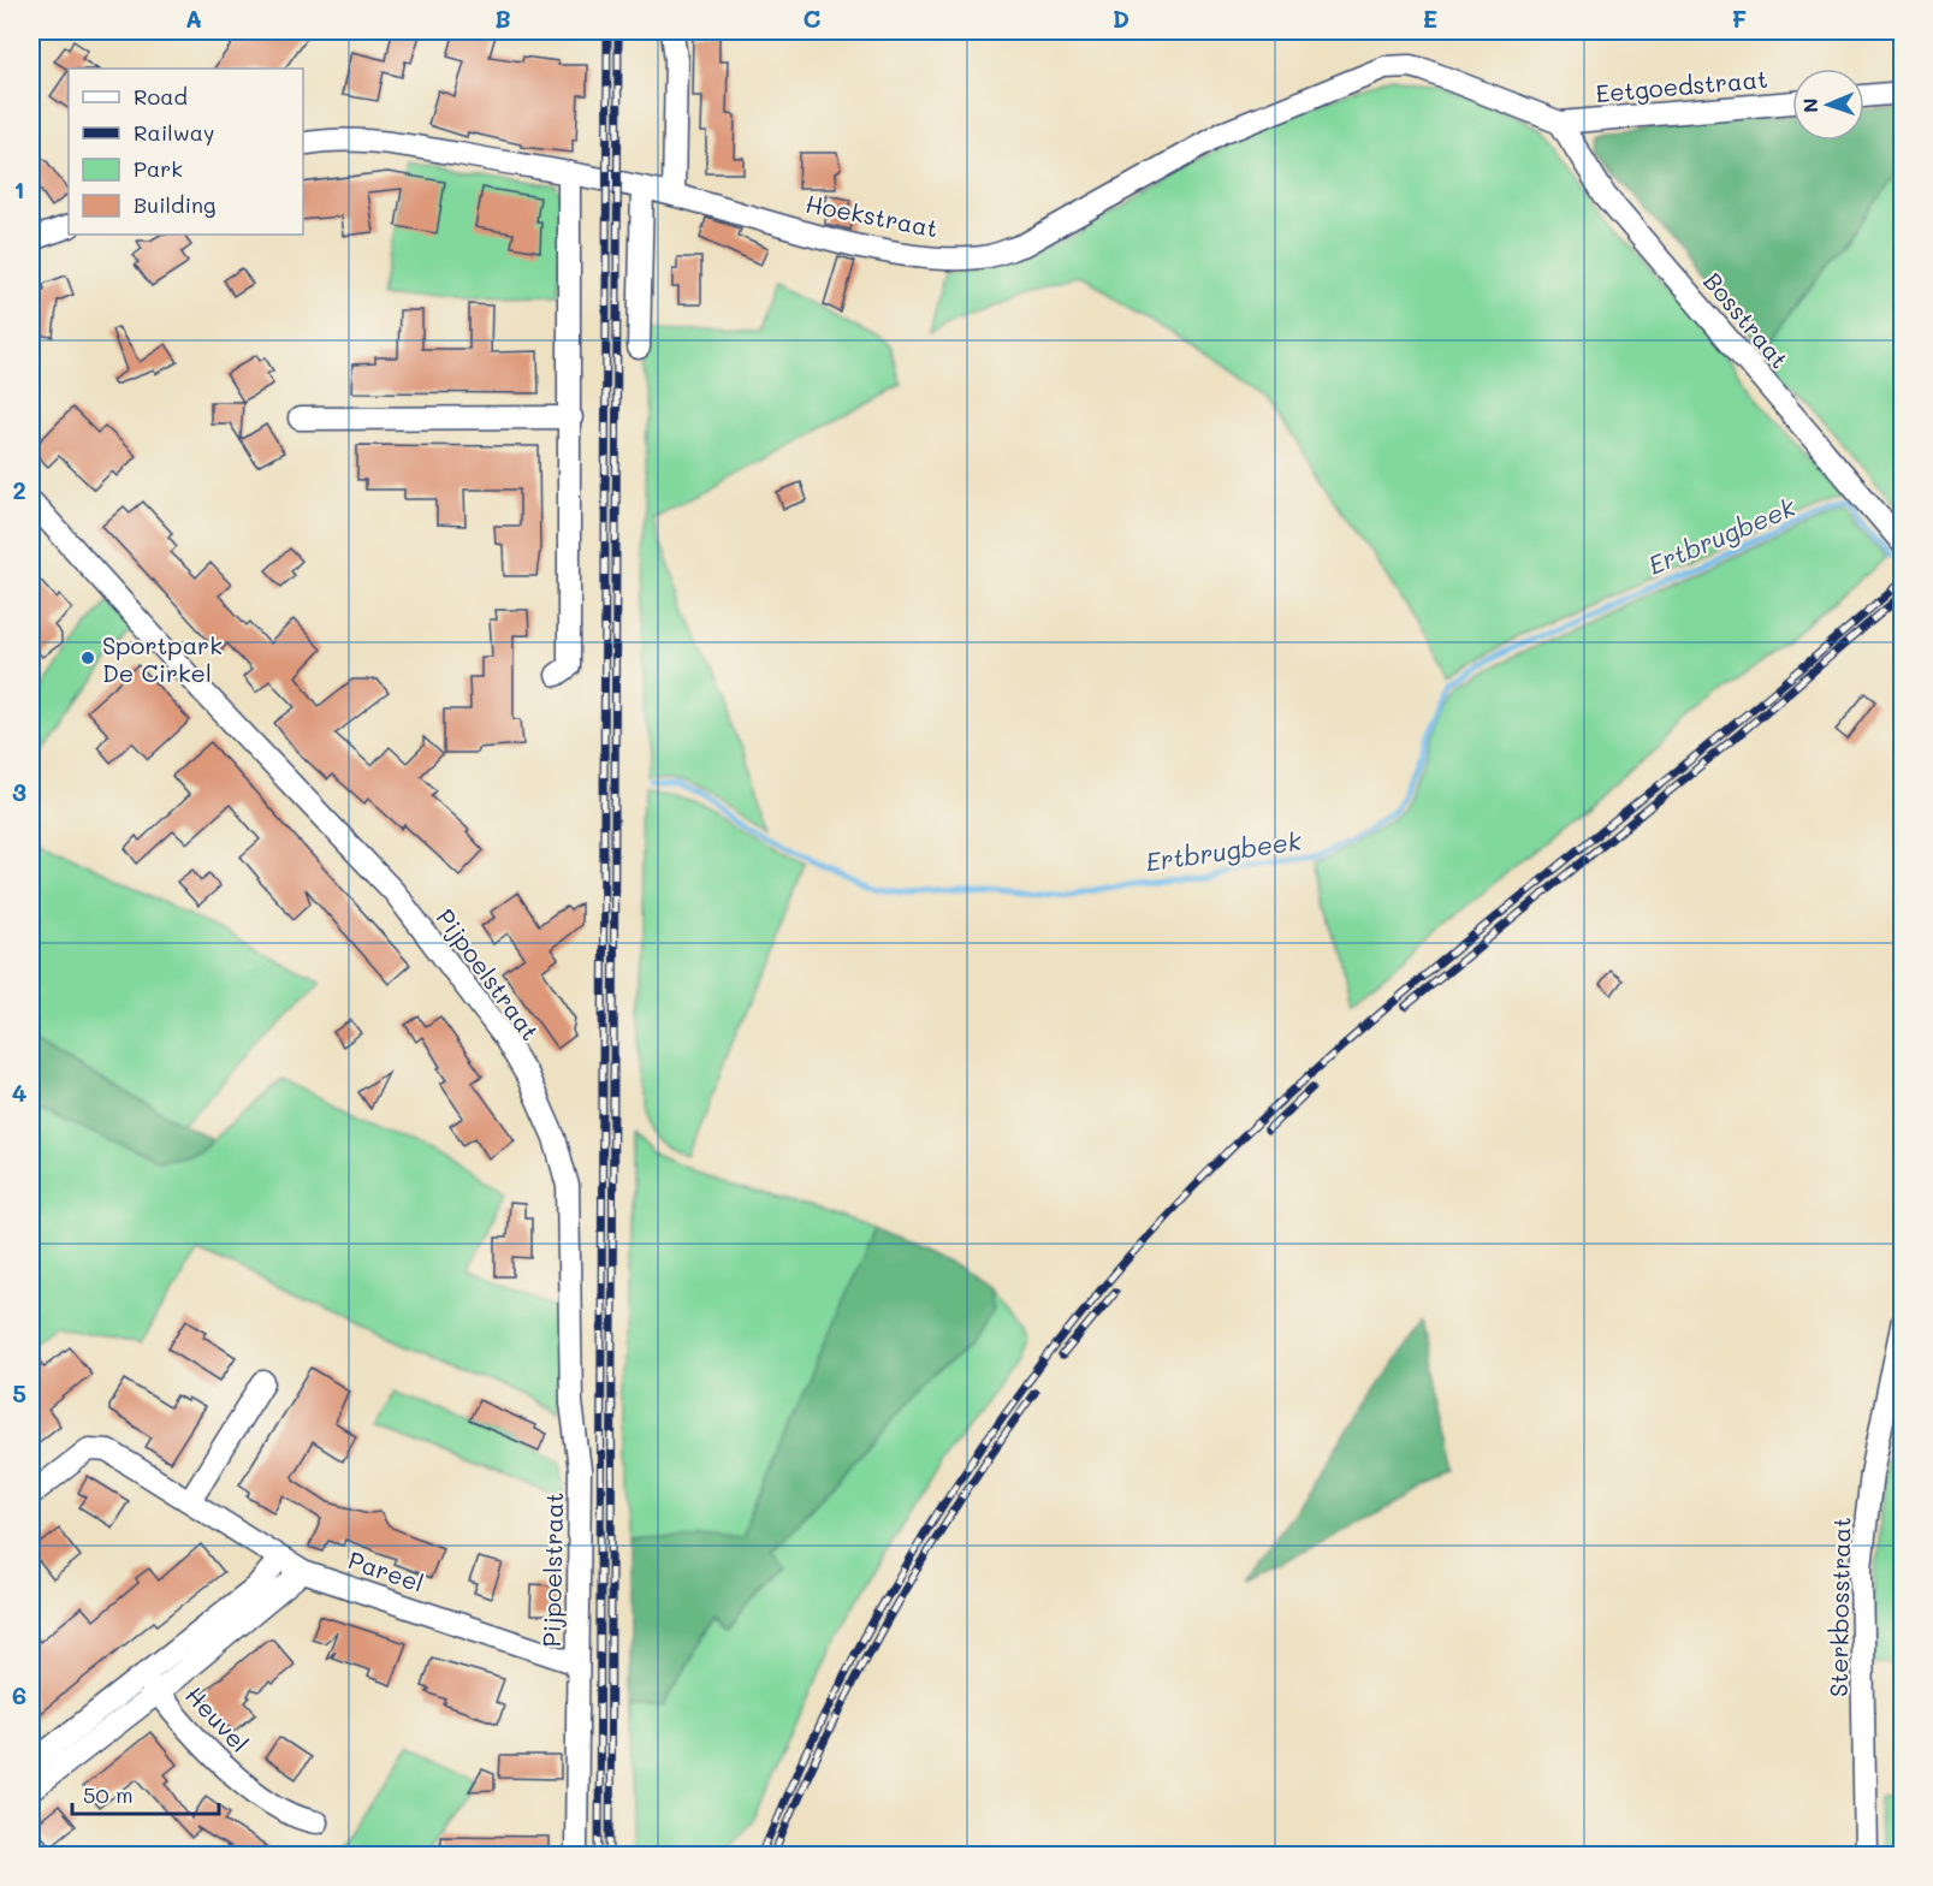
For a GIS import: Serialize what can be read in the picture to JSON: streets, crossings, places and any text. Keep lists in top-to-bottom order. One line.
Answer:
{"streets":{"street":["Eetgoedstraat","Hoekstraat","Bosstraat","Pijpoelstraat","Pareel","Sterkbosstraat","Heuvel"]},"crossings":[["Eetgoedstraat","Hoekstraat"],["Eetgoedstraat","Bosstraat"],["Hoekstraat","Bosstraat"],["Pijpoelstraat","Pareel"],["Pareel","Heuvel"]],"water":["Ertbrugbeek"],"places":["Sportpark De Cirkel"],"legend":["Road","Railway","Park","Building"],"scale_bar":"50 m","north":"left","grid":{"columns":["A","B","C","D","E","F"],"rows":["1","2","3","4","5","6"]}}
